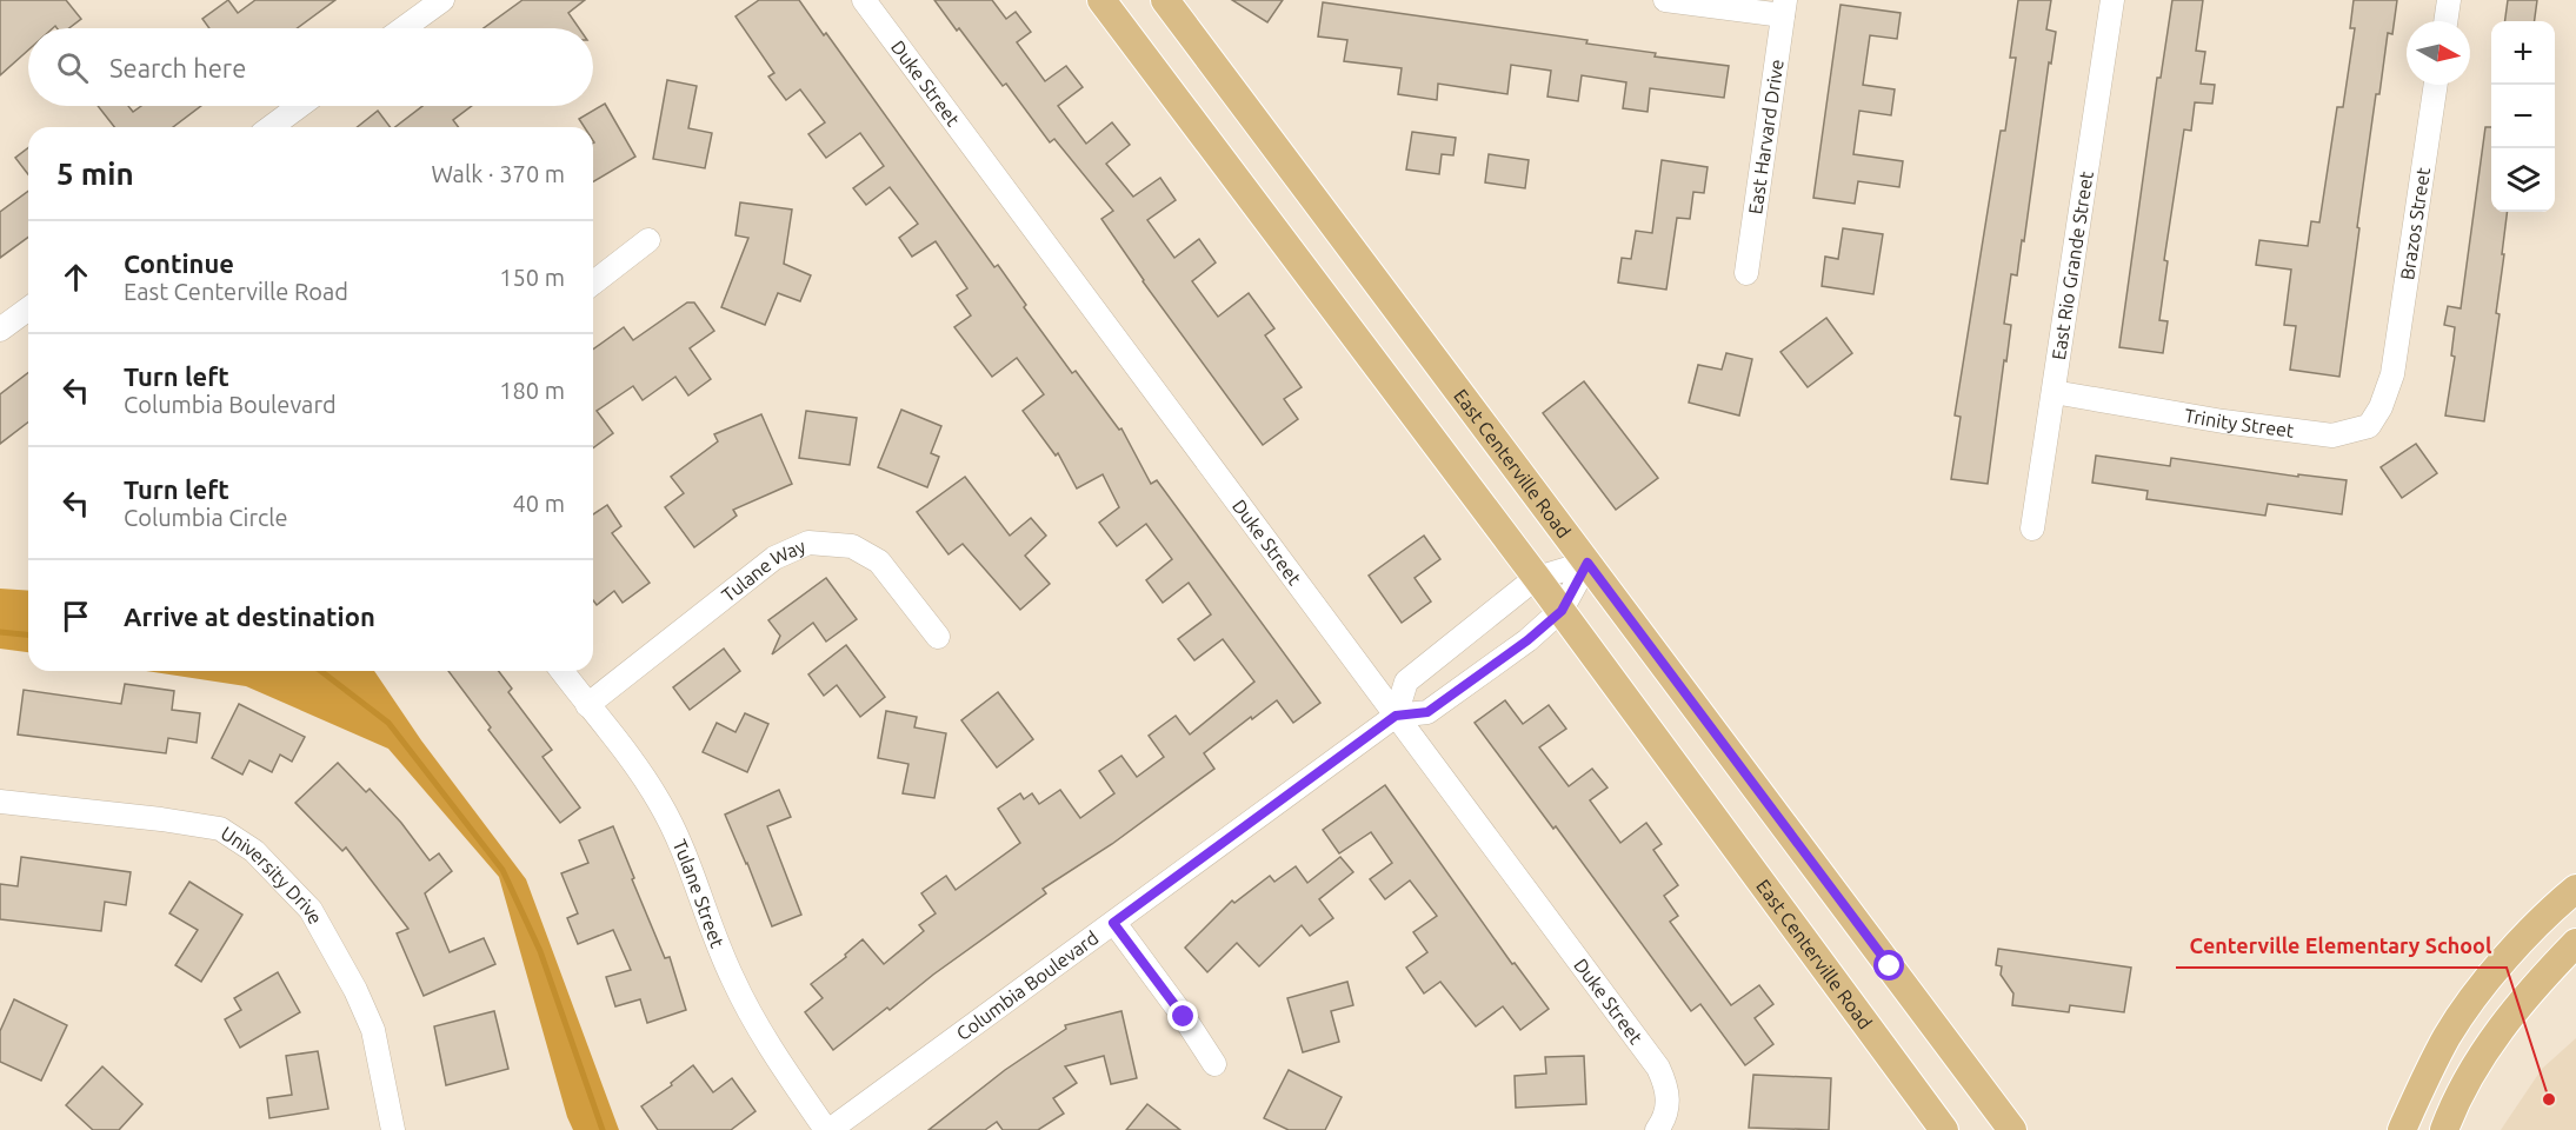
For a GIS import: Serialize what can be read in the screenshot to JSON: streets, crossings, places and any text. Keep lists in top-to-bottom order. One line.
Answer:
{"streets":{"main road":["East Centerville Road"],"street":["Duke Street","East Harvard Drive","Brazos Street","East Rio Grande Street","Trinity Street","Tulane Way","University Drive","Tulane Street","Columbia Boulevard"]},"crossings":[["Duke Street","Columbia Boulevard"],["Brazos Street","Trinity Street"],["East Rio Grande Street","Trinity Street"],["East Centerville Road","Columbia Boulevard"],["Tulane Way","Tulane Street"],["Tulane Street","Columbia Boulevard"]],"places":["Centerville Elementary School"],"north":"right","page":{"map_buttons":["+","−"],"search":"Search here","heading":["5 min","Walk · 370 m"],"list":[["Continue","East Centerville Road","150 m"],["Turn left","Columbia Boulevard","180 m"],["Turn left","Columbia Circle","40 m"],"Arrive at destination"]}}
